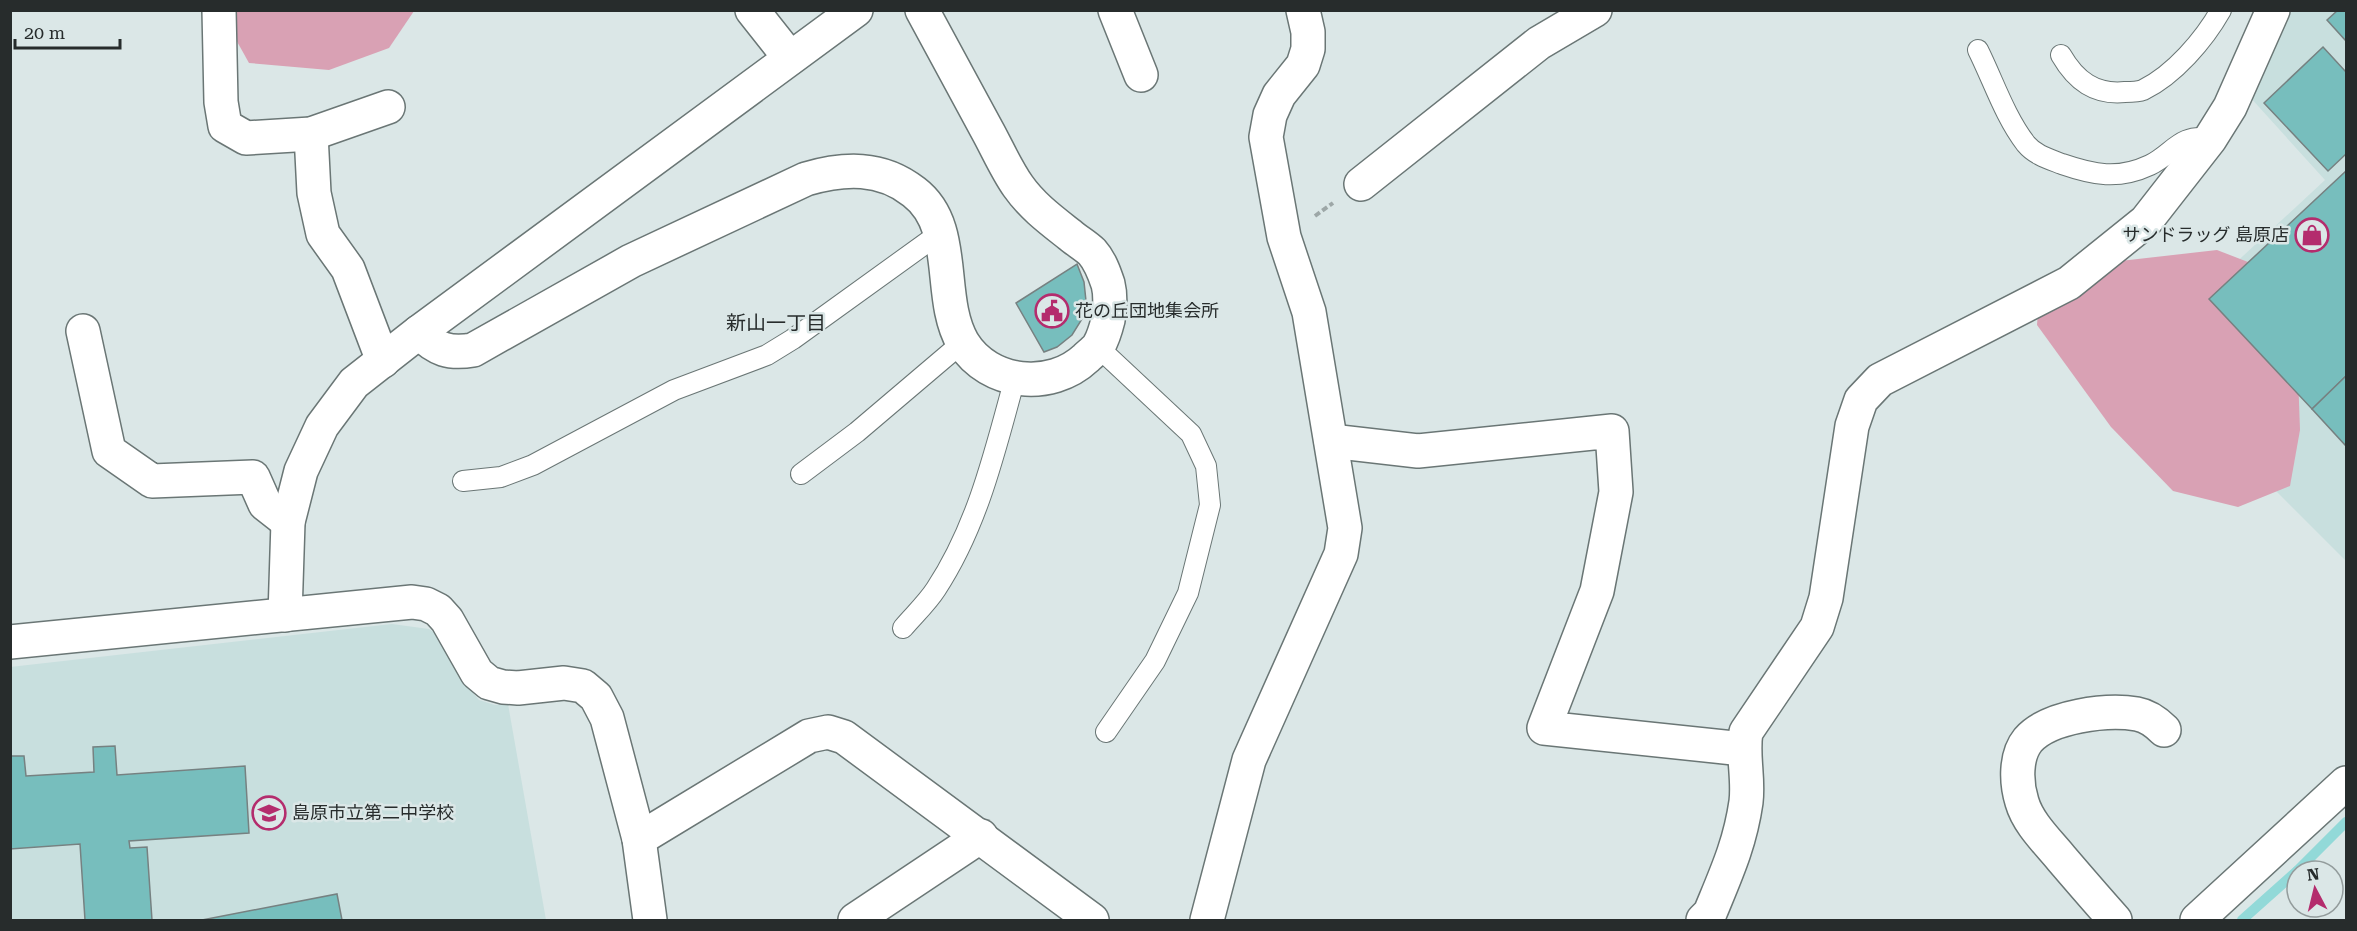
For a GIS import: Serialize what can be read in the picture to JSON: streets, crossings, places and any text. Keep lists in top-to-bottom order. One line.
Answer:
{"districts":["新山一丁目"],"places":{"shop":["サンドラッグ 島原店"],"public building":["花の丘団地集会所"],"school or university":["島原市立第二中学校"]},"scale_bar":"20 m","north":"top"}
